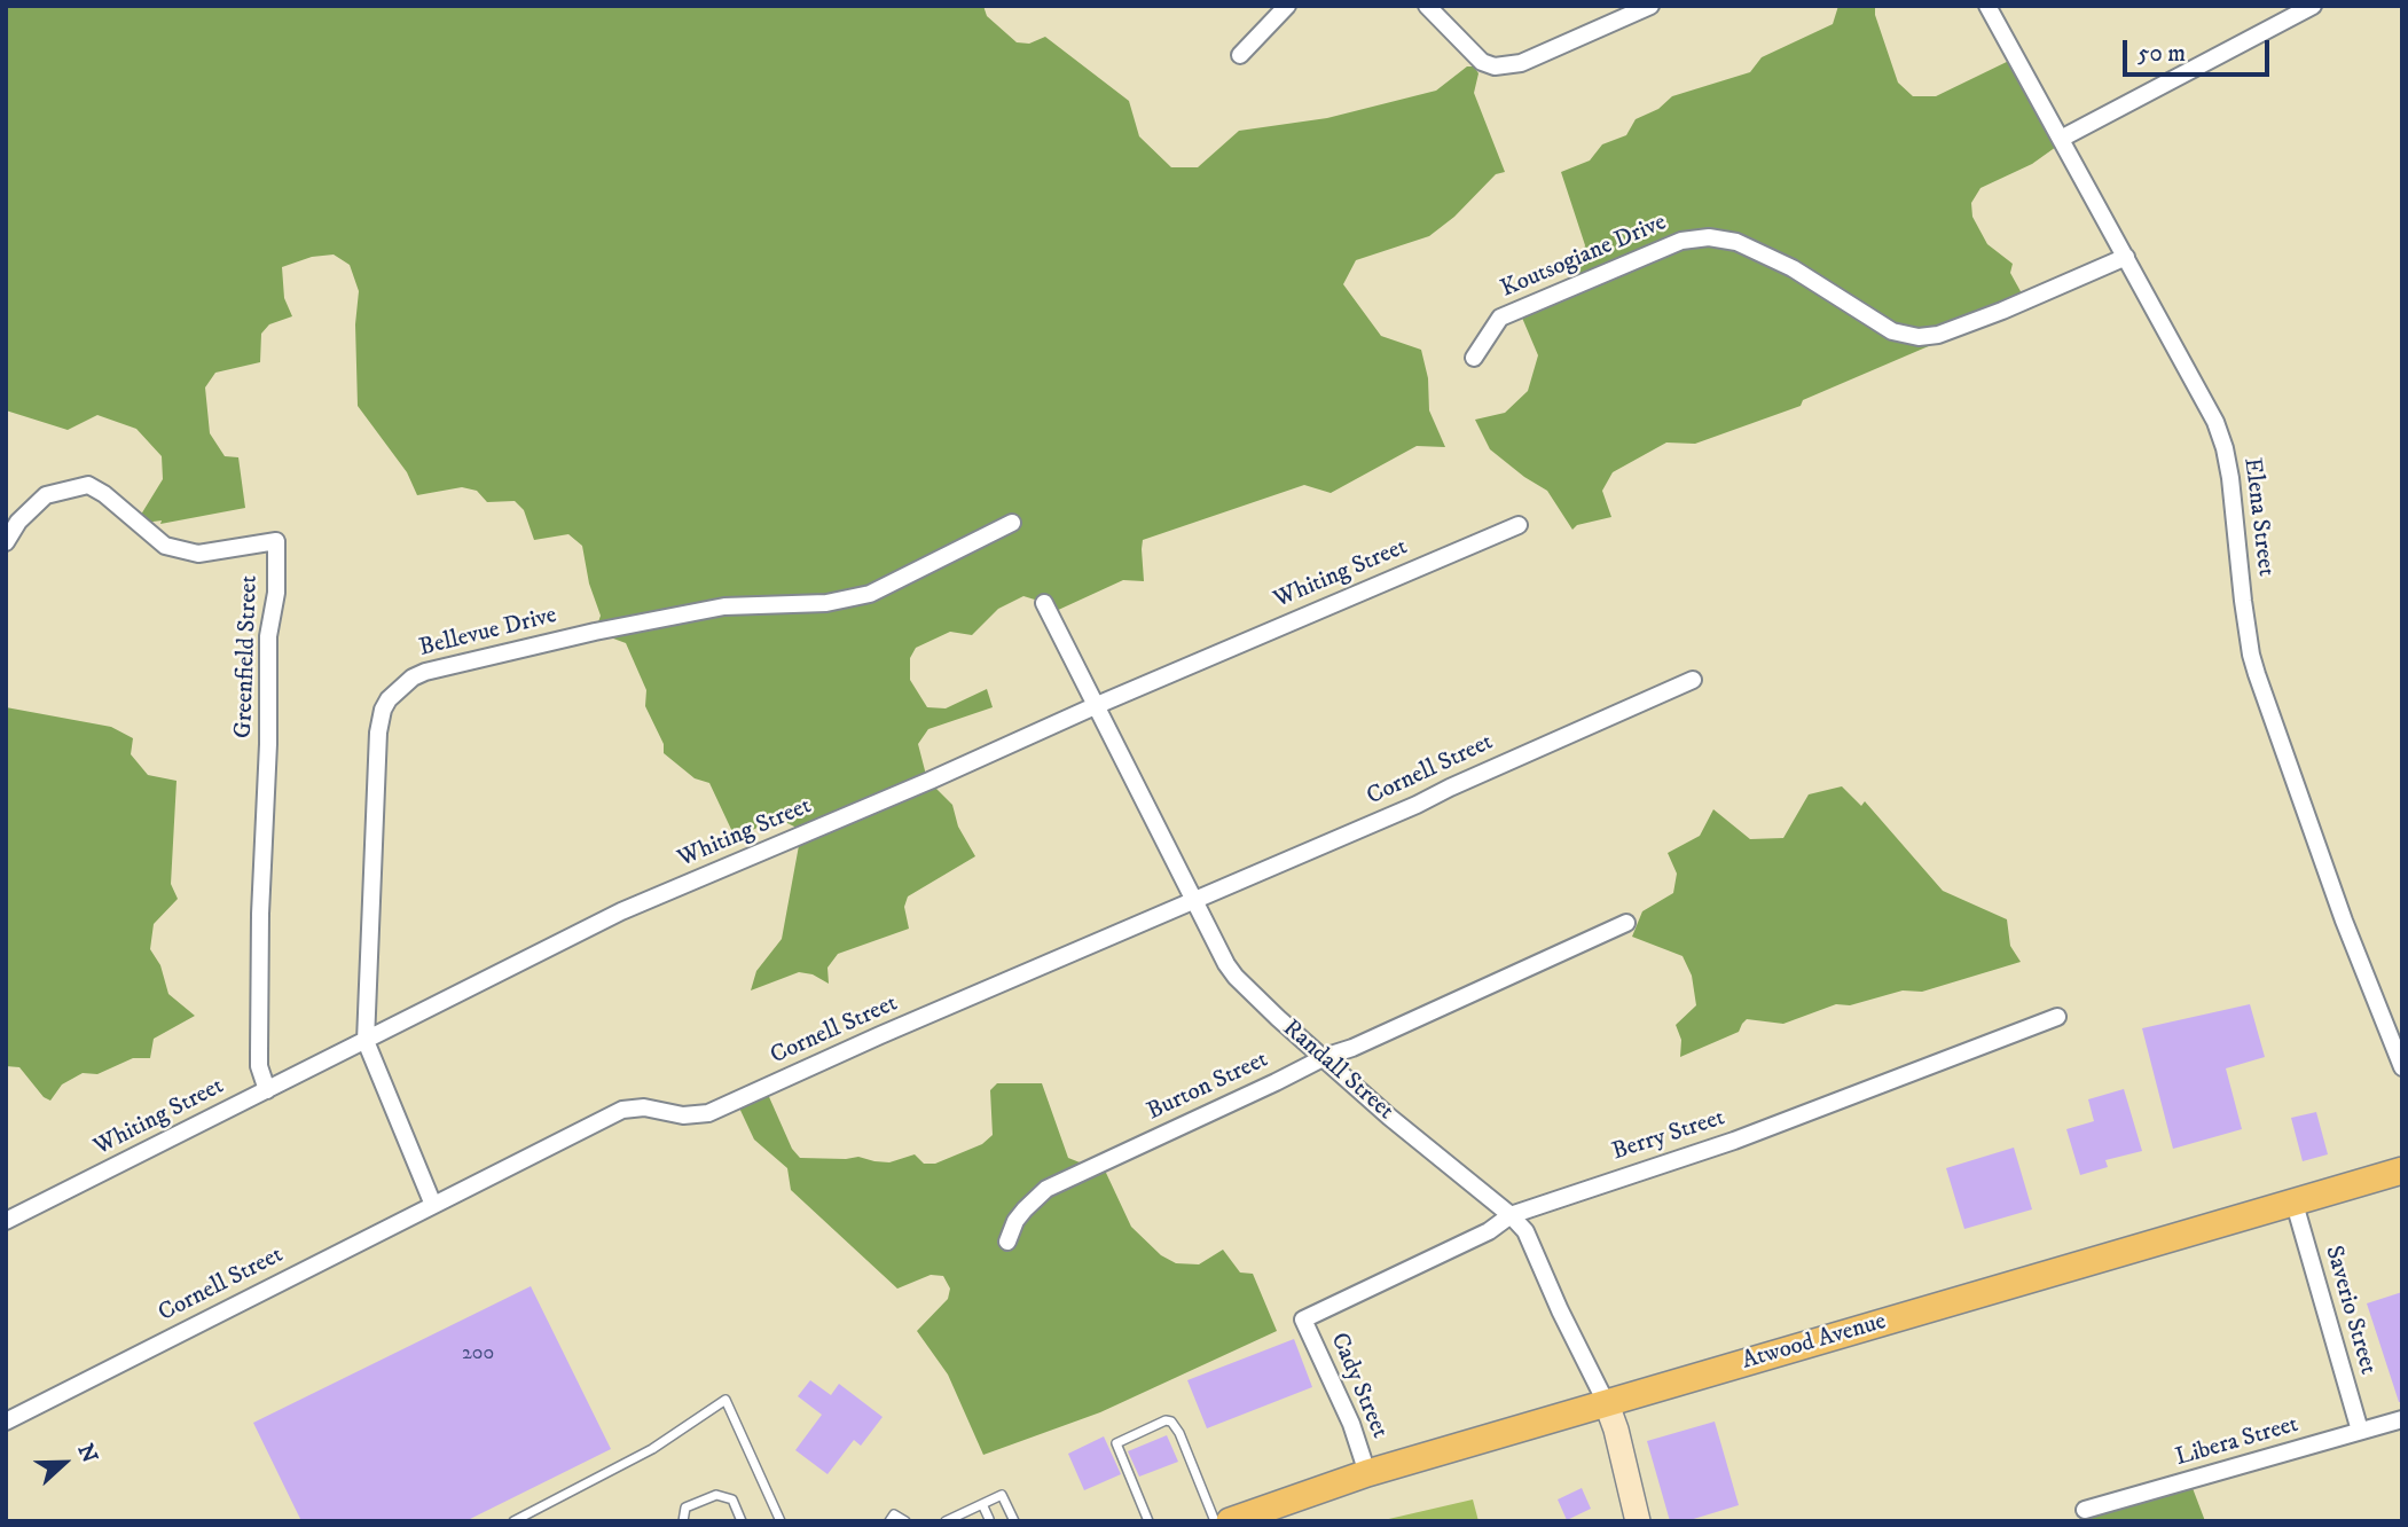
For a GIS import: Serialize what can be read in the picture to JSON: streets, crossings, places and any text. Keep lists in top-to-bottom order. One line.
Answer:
{"streets":{"main road":["Atwood Avenue"],"street":["Koutsogiane Drive","Elena Street","Whiting Street","Bellevue Drive","Greenfield Street","Cornell Street","Randall Street","Burton Street","Berry Street","Saverio Street","Cady Street","Libera Street"]},"crossings":[["Koutsogiane Drive","Elena Street"],["Whiting Street","Bellevue Drive"],["Whiting Street","Greenfield Street"],["Whiting Street","Randall Street"],["Bellevue Drive","Cornell Street"],["Cornell Street","Randall Street"],["Randall Street","Burton Street"],["Randall Street","Berry Street"],["Randall Street","Atwood Avenue"],["Berry Street","Cady Street"],["Saverio Street","Atwood Avenue"],["Saverio Street","Libera Street"],["Atwood Avenue","Cady Street"]],"house_numbers":["200"],"scale_bar":"50 m","north":"right"}
